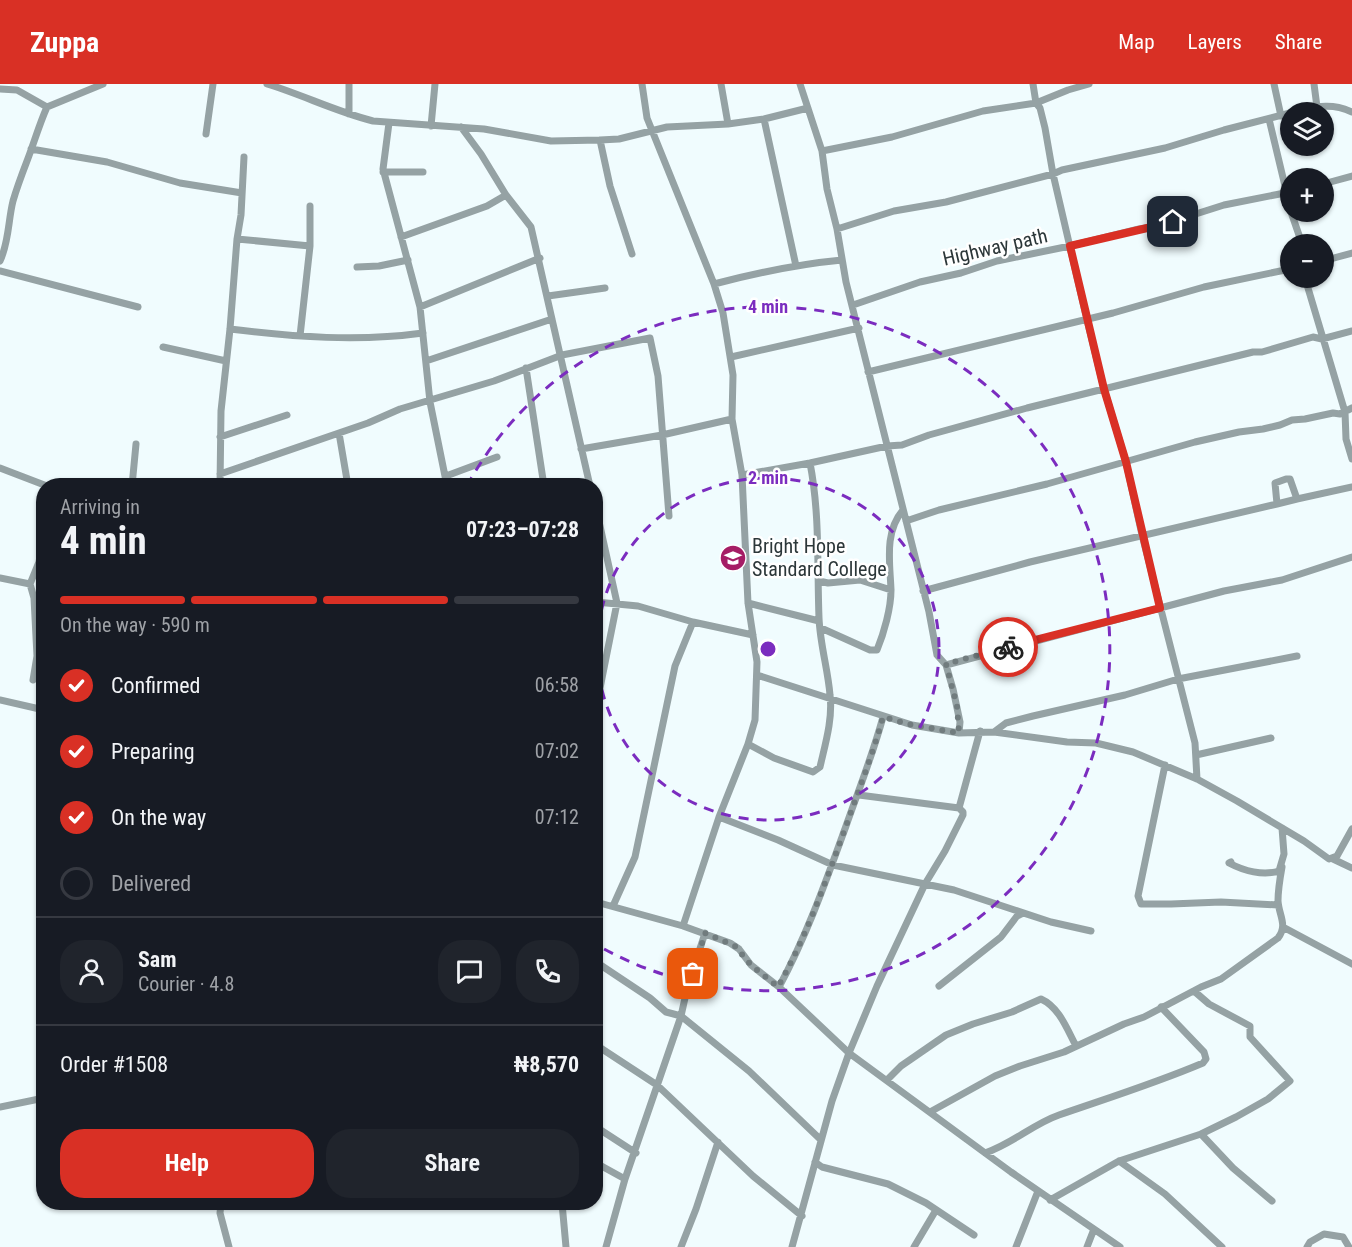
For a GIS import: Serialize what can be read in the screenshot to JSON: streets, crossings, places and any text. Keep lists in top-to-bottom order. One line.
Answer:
{"streets":{"street":["Highway path"]},"places":{"school or university":["Bright Hope Standard College"]},"page":{"header":"Zuppa","nav":["Map","Layers","Share"],"map_buttons":["+","−"],"heading":["4 min","Arriving in","07:23–07:28"],"panel":["Sam","Courier · 4.8","Order #1508","₦8,570"],"bar":"On the way · 590 m","list":[["Confirmed","06:58"],["Preparing","07:02"],["On the way","07:12"],"Delivered"],"buttons":["Help","Share"]},"rings":["4 min","2 min"]}
